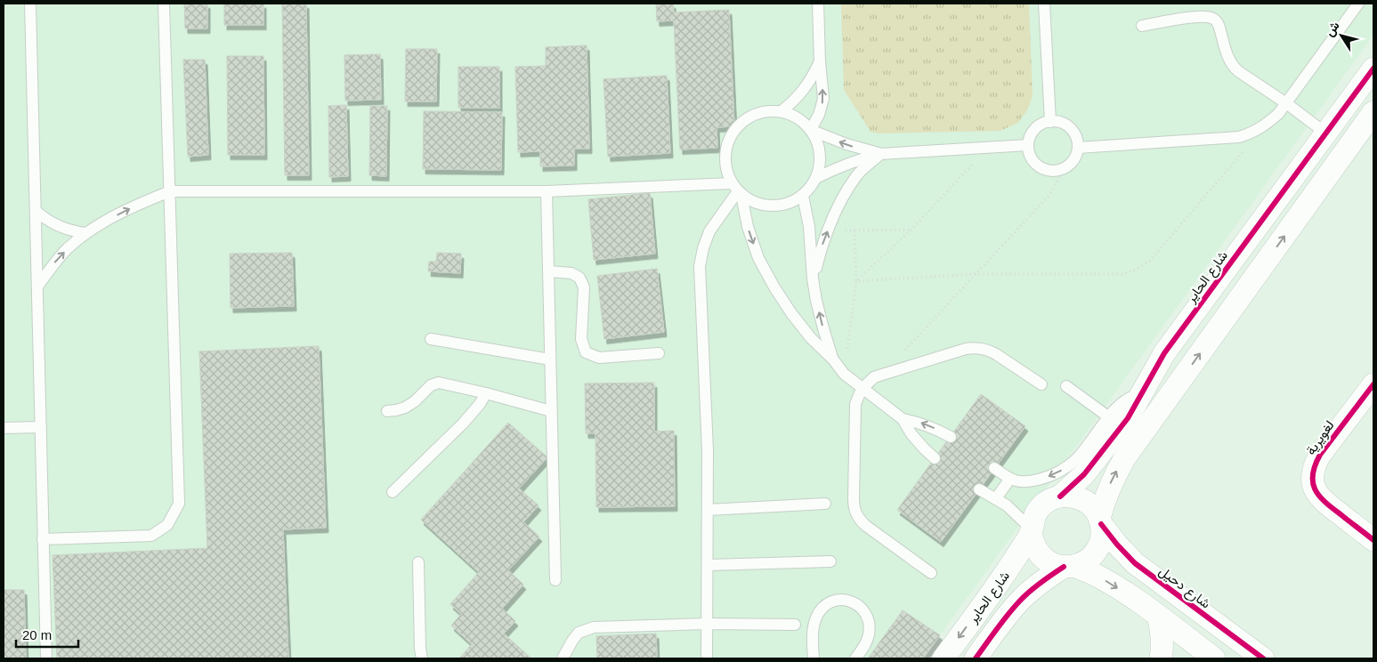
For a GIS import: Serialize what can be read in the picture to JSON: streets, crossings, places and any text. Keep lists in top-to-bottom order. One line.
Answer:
{"streets":{"street":["شارع الحاير","لغويرية","شارع دحيل"]},"crossings":[["شارع الحاير","شارع دحيل"]],"scale_bar":"20 m","north":"top left"}
